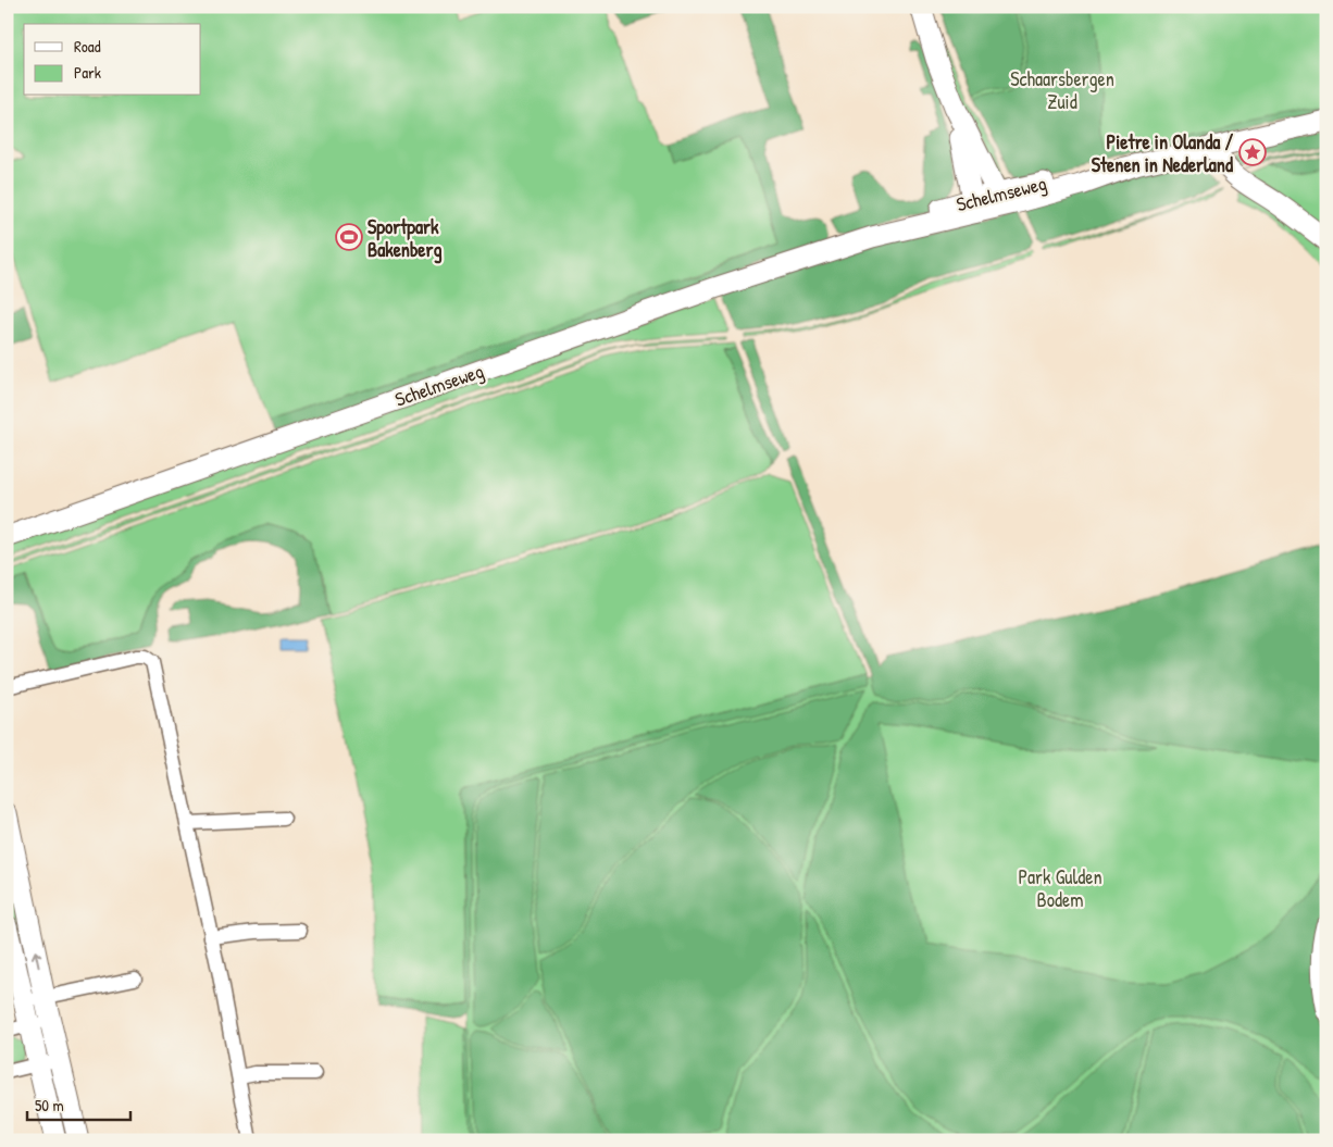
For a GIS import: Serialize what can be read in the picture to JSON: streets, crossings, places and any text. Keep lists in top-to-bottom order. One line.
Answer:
{"streets":{"main road":["Schelmseweg"]},"parks":["Schaarsbergen Zuid","Park Gulden Bodem"],"places":{"place":["Pietre in Olanda / Stenen in Nederland"],"sports":["Sportpark Bakenberg"]},"legend":["Road","Park"],"scale_bar":"50 m"}
